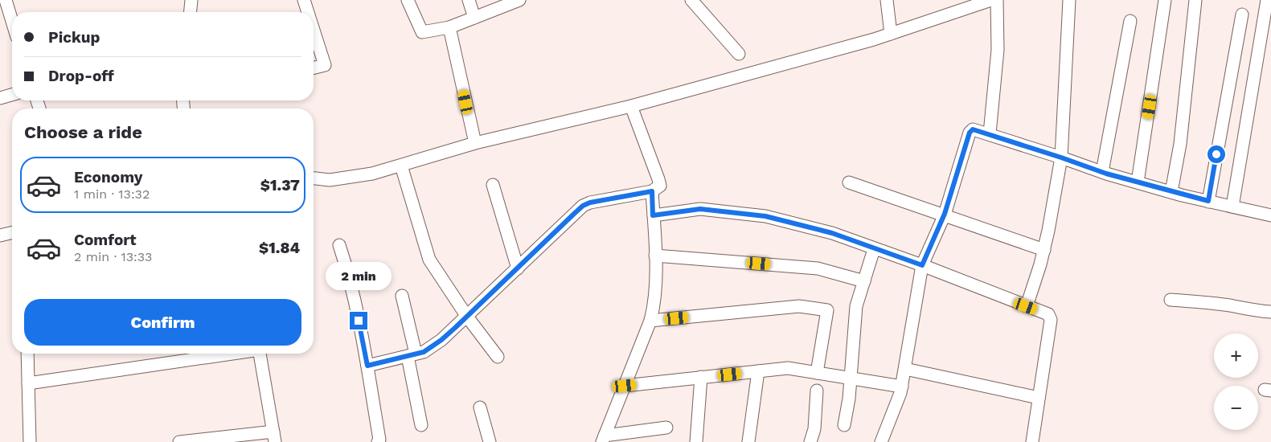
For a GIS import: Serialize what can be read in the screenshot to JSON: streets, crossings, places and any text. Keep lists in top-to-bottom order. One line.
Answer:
{"page":{"banner":["Pickup","Drop-off"],"heading":"Choose a ride","list":[{"name":"Economy","note":"1 min · 13:32","value":"$1.37"},{"name":"Comfort","note":"2 min · 13:33","value":"$1.84"}],"bubble":"2 min","buttons":"Confirm","map_buttons":["+","−"]}}
